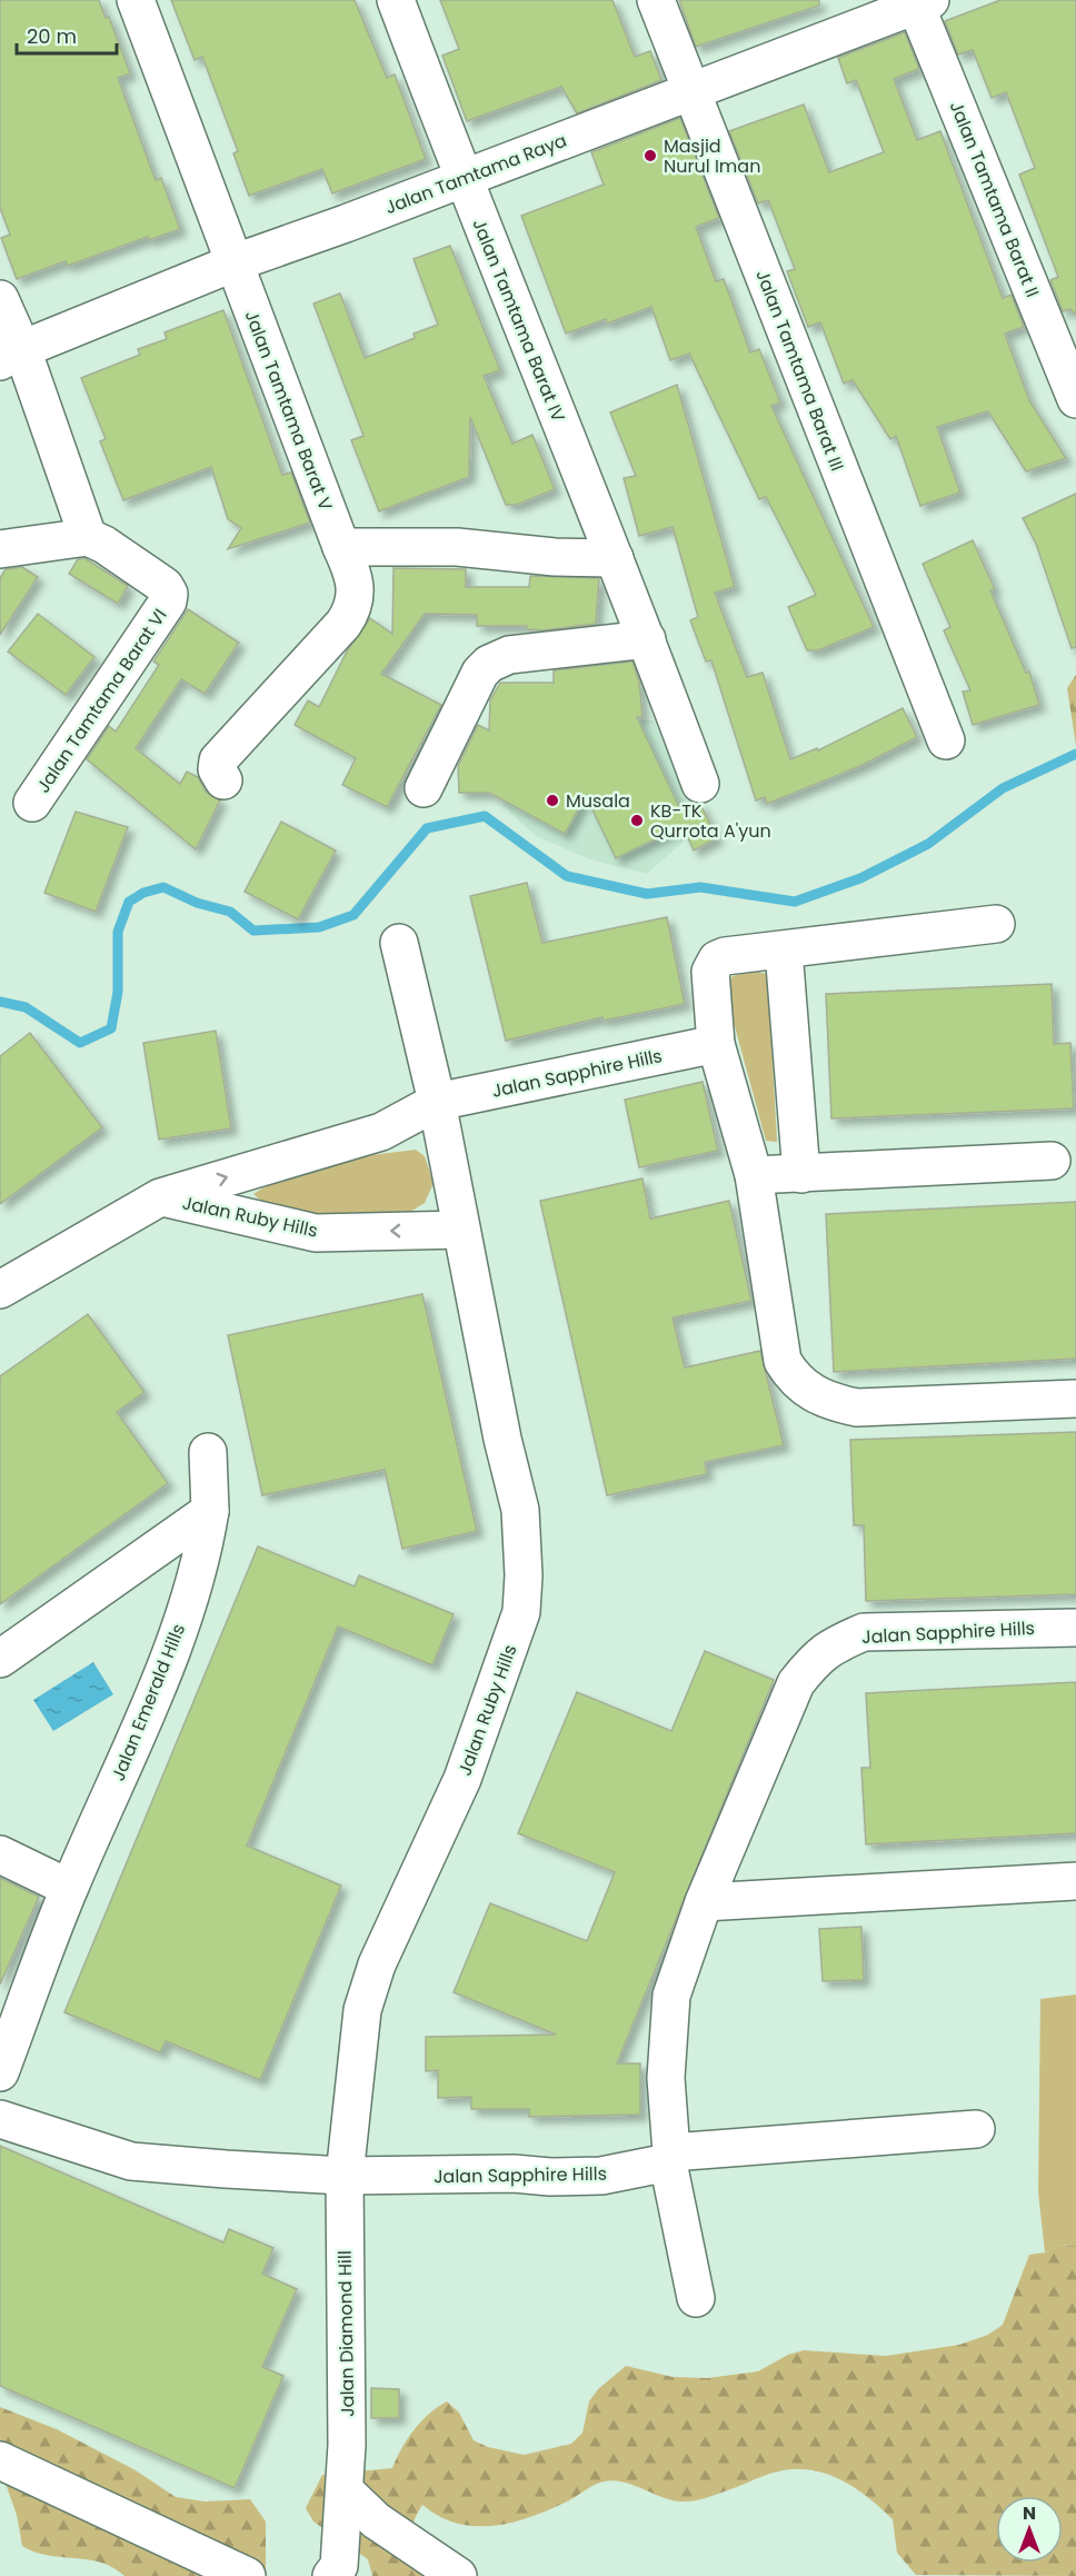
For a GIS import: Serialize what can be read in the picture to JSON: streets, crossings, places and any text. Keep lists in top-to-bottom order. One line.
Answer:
{"streets":{"street":["Jalan Tamtama Raya","Jalan Tamtama Barat II","Jalan Tamtama Barat IV","Jalan Tamtama Barat III","Jalan Tamtama Barat V","Jalan Tamtama Barat VI","Jalan Sapphire Hills","Jalan Ruby Hills","Jalan Emerald Hills","Jalan Diamond Hill"]},"crossings":[["Jalan Tamtama Raya","Jalan Tamtama Barat II"],["Jalan Tamtama Raya","Jalan Tamtama Barat IV"],["Jalan Tamtama Raya","Jalan Tamtama Barat III"],["Jalan Tamtama Raya","Jalan Tamtama Barat V"],["Jalan Sapphire Hills","Jalan Ruby Hills"],["Jalan Sapphire Hills","Jalan Diamond Hill"],["Jalan Ruby Hills","Jalan Diamond Hill"]],"places":["Masjid Nurul Iman","Musala","KB-TK Qurrota A'yun"],"scale_bar":"20 m","north":"top"}
